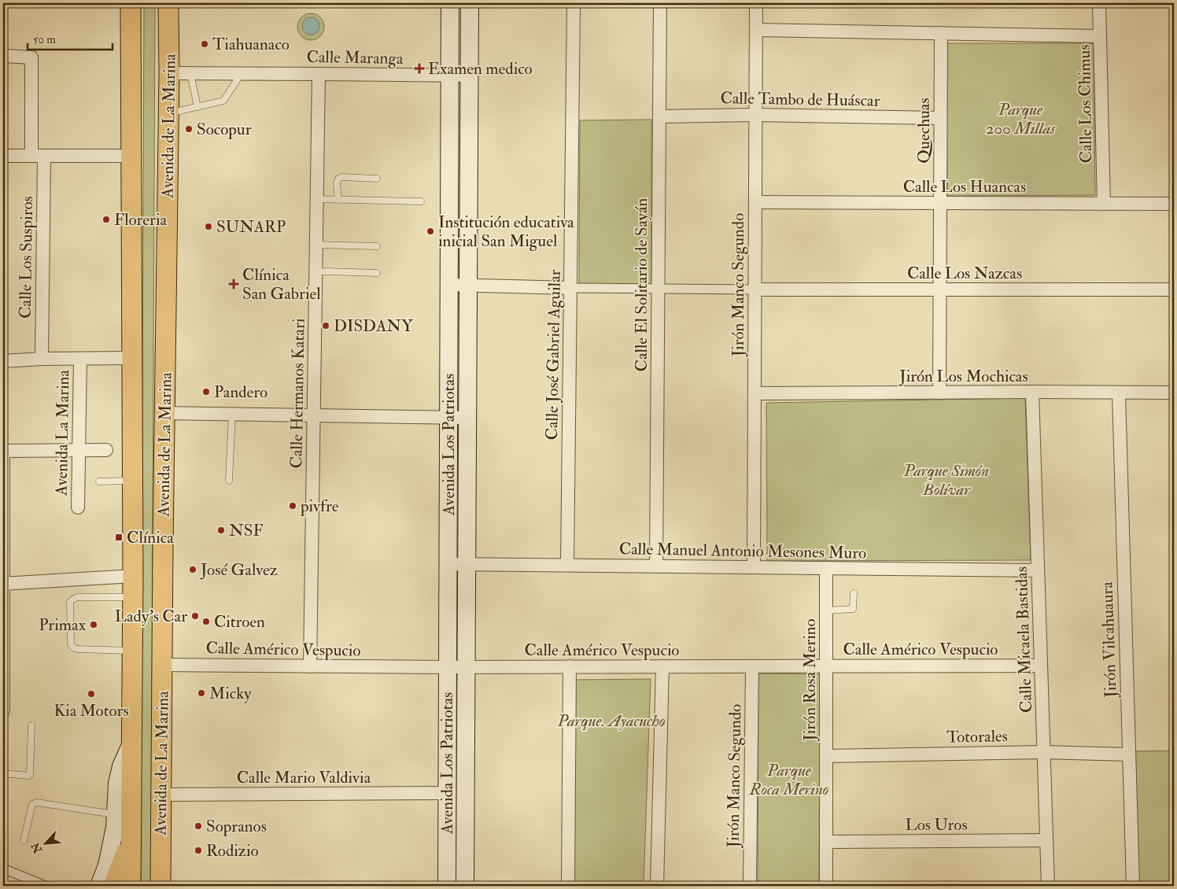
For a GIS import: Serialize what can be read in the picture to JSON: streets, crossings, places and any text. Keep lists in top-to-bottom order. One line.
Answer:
{"streets":{"main road":["Avenida de La Marina","Avenida Los Patriotas"],"street":["Calle Maranga","Calle Tambo de Huáscar","Calle Los Chimus","Quechuas","Calle Los Huancas","Calle Los Suspiros","Calle Los Nazcas","Calle El Solitario de Sayán","Jirón Manco Segundo","Calle José Gabriel Aguilar","Jirón Los Mochicas","Calle Hermanos Katari","Avenida La Marina","Calle Manuel Antonio Mesones Muro","Calle Micaela Bastidas","Jirón Vilcahuaura","Calle Américo Vespucio","Jirón Rosa Merino","Totorales","Calle Mario Valdivia","Los Uros"]},"crossings":[["Calle Maranga","Avenida de La Marina"],["Calle Maranga","Calle Hermanos Katari"],["Calle Maranga","Avenida Los Patriotas"],["Calle Tambo de Huáscar","Quechuas"],["Calle Tambo de Huáscar","Calle El Solitario de Sayán"],["Calle Tambo de Huáscar","Jirón Manco Segundo"],["Calle Los Chimus","Calle Los Huancas"],["Avenida de La Marina","Calle Américo Vespucio"],["Avenida de La Marina","Calle Mario Valdivia"],["Quechuas","Calle Los Huancas"],["Quechuas","Calle Los Nazcas"],["Quechuas","Jirón Los Mochicas"],["Calle Los Huancas","Jirón Manco Segundo"],["Calle Los Nazcas","Jirón Manco Segundo"],["Calle El Solitario de Sayán","Calle Manuel Antonio Mesones Muro"],["Jirón Manco Segundo","Jirón Los Mochicas"],["Jirón Manco Segundo","Calle Manuel Antonio Mesones Muro"],["Jirón Manco Segundo","Calle Américo Vespucio"],["Calle José Gabriel Aguilar","Calle Manuel Antonio Mesones Muro"],["Jirón Los Mochicas","Calle Micaela Bastidas"],["Jirón Los Mochicas","Jirón Vilcahuaura"],["Calle Hermanos Katari","Calle Américo Vespucio"],["Avenida Los Patriotas","Calle Manuel Antonio Mesones Muro"],["Avenida Los Patriotas","Calle Américo Vespucio"],["Avenida Los Patriotas","Calle Mario Valdivia"],["Calle Manuel Antonio Mesones Muro","Calle Micaela Bastidas"],["Calle Manuel Antonio Mesones Muro","Jirón Rosa Merino"],["Calle Micaela Bastidas","Calle Américo Vespucio"],["Calle Micaela Bastidas","Totorales"],["Calle Micaela Bastidas","Los Uros"],["Jirón Vilcahuaura","Totorales"],["Calle Américo Vespucio","Jirón Rosa Merino"],["Jirón Rosa Merino","Totorales"],["Jirón Rosa Merino","Los Uros"]],"parks":["Parque 200 Millas","Parque Simón Bolívar","Parque. Ayacucho","Parque Roca Merino"],"places":{"other":["Tiahuanaco","Socopur","Floreria","SUNARP","Institución educativa inicial San Miguel","DISDANY","Pandero","pivfre","NSF","José Galvez","Lady's Car","Citroen","Primax","Micky","Kia Motors","Sopranos","Rodizio"],"health":["Examen medico","Clínica San Gabriel"],"transit":["Clínica"]},"scale_bar":"50 m","north":"bottom left"}
